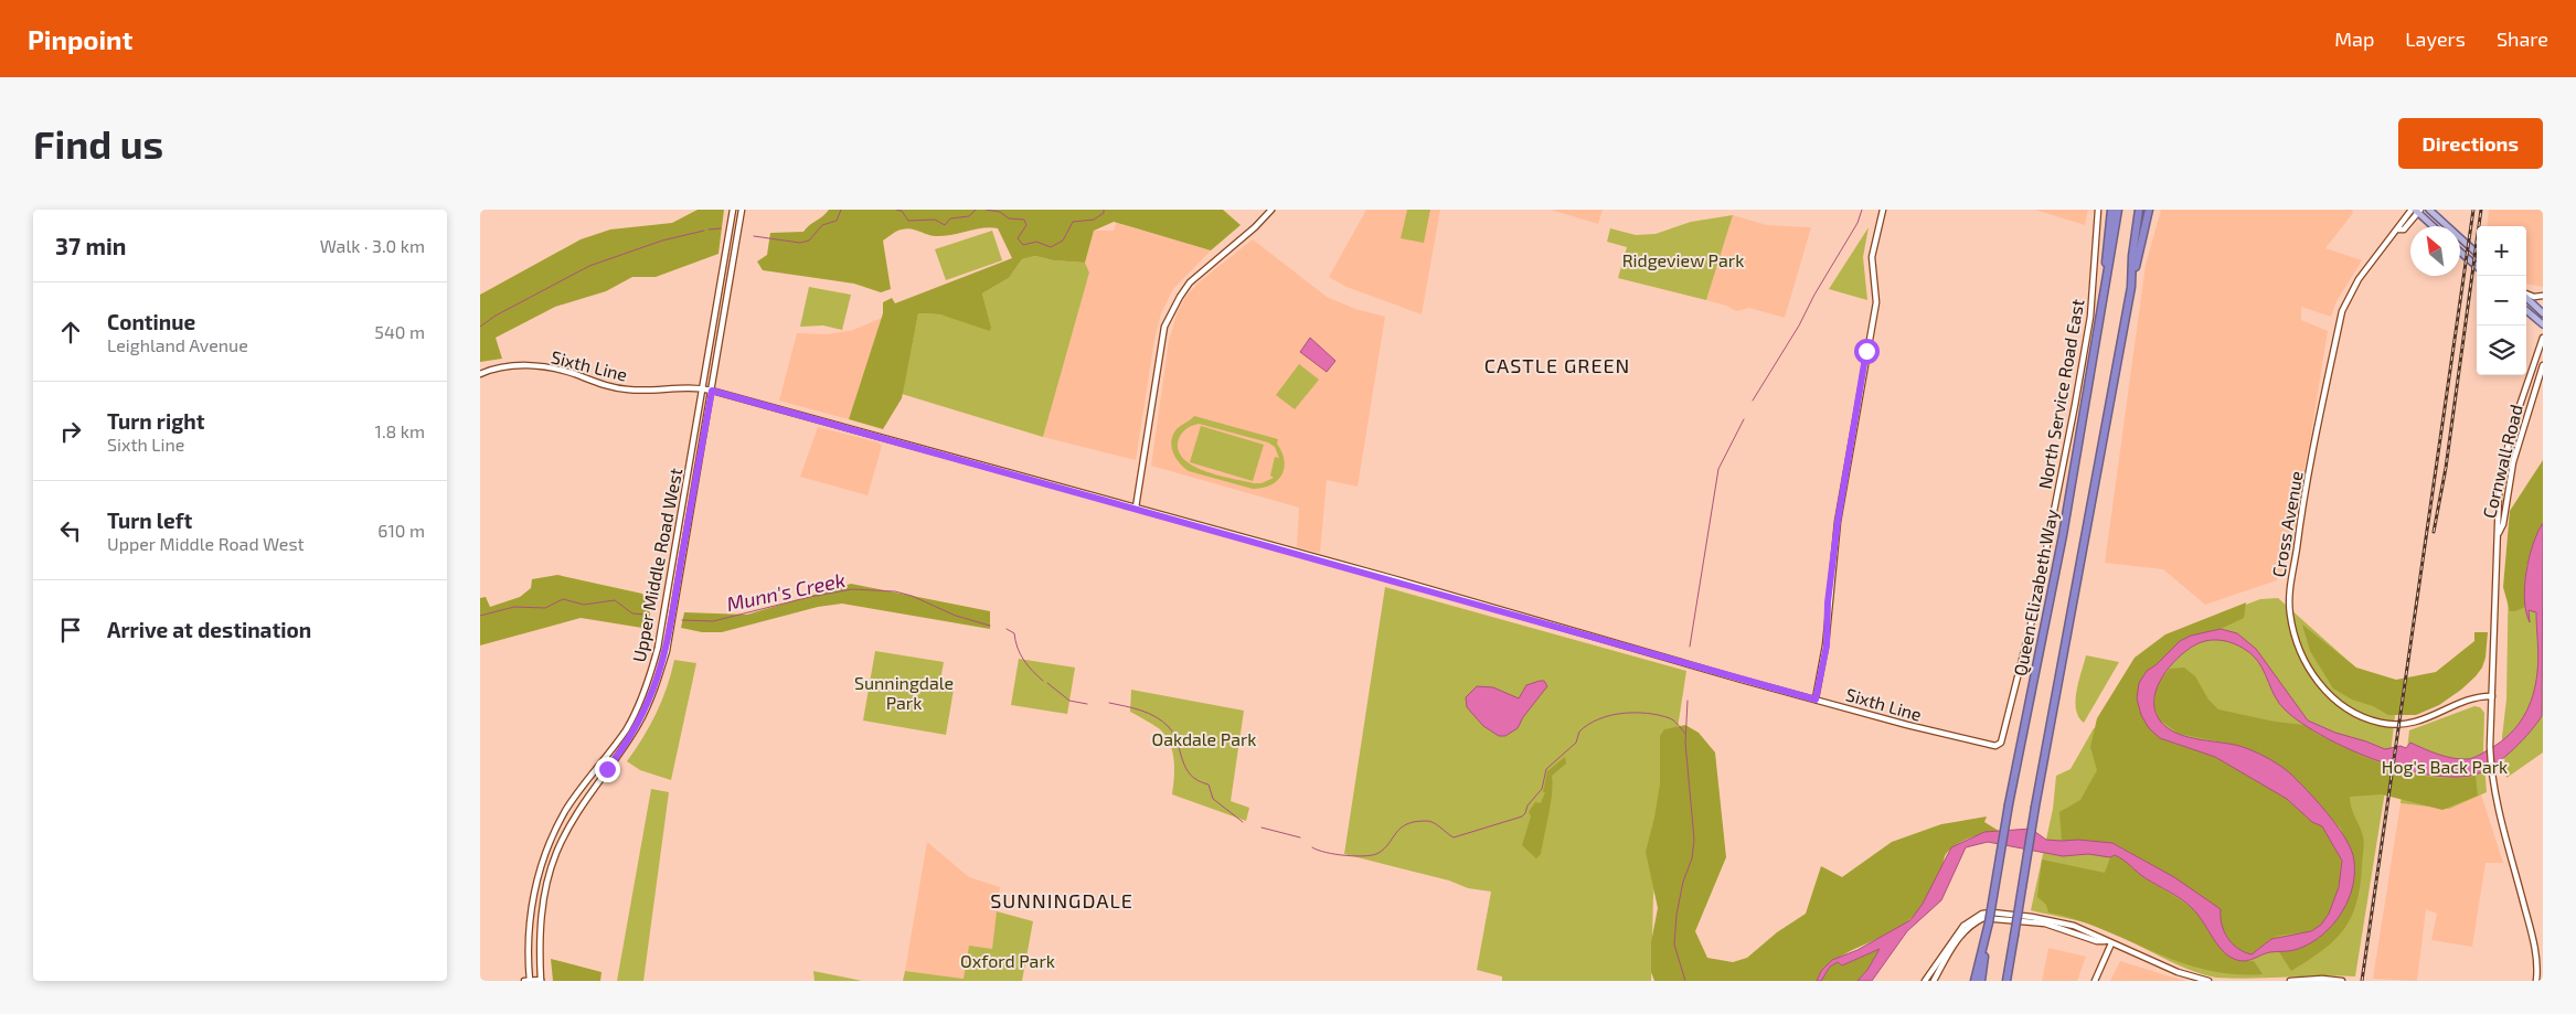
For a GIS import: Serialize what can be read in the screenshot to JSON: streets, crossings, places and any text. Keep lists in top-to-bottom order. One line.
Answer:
{"streets":{"highway":["Queen Elizabeth Way"],"street":["Sixth Line","North Service Road East","Cornwall Road","Cross Avenue","Upper Middle Road West"]},"crossings":[["Sixth Line","North Service Road East"],["Sixth Line","Upper Middle Road West"],["Cornwall Road","Cross Avenue"]],"districts":["CASTLE GREEN","SUNNINGDALE"],"water":["Munn's Creek"],"parks":["Ridgeview Park","Sunningdale Park","Oakdale Park","Hog's Back Park","Oxford Park"],"north":"top left","page":{"header":"Pinpoint","nav":["Map","Layers","Share"],"buttons":"Directions","title":"Find us","heading":["37 min","Walk · 3.0 km"],"map_buttons":["+","−"],"list":[["Continue","Leighland Avenue","540 m"],["Turn right","Sixth Line","1.8 km"],["Turn left","Upper Middle Road West","610 m"],"Arrive at destination"]}}
